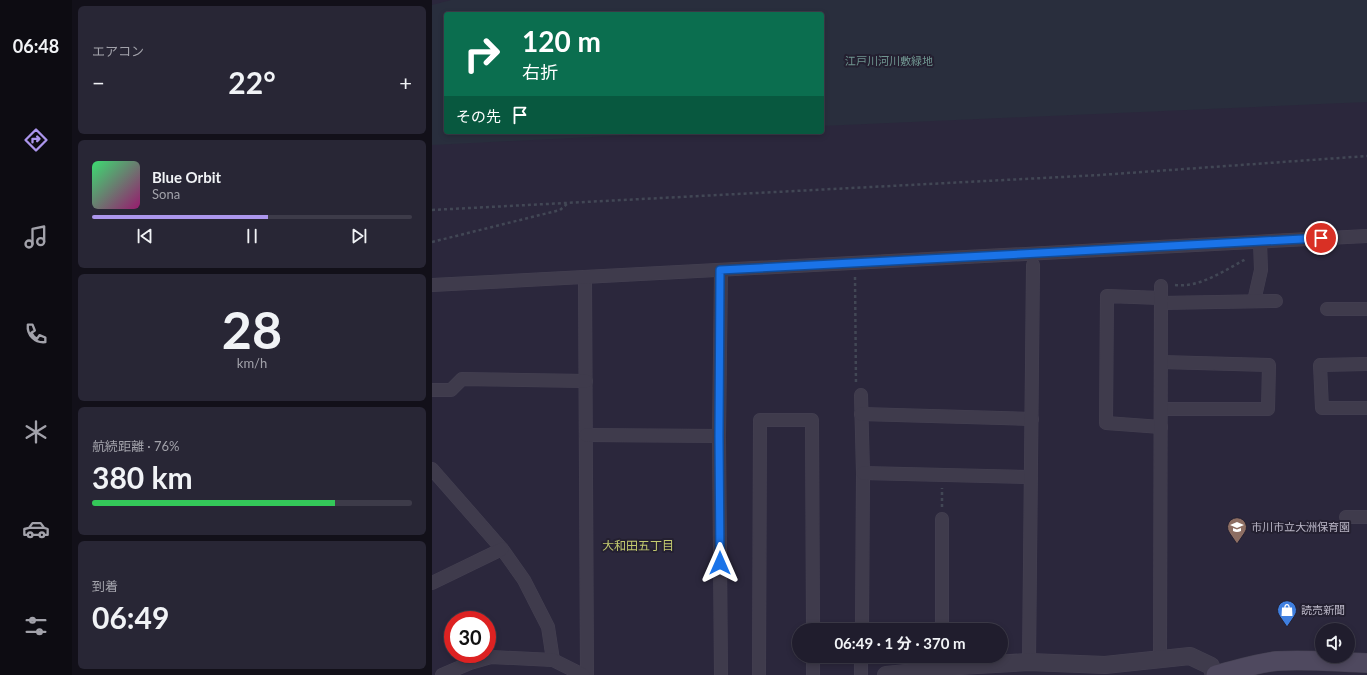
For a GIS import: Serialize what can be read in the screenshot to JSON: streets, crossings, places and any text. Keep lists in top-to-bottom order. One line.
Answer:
{"districts":["大和田五丁目"],"parks":["江戸川河川敷緑地"],"places":{"school or university":["市川市立大洲保育園"],"shop":["読売新聞"]},"page":{"tabs":"06:48","tile":["エアコン",["28","km/h"],["航続距離 · 76%","380 km"],["到着","06:49"]],"turn":["120 m","右折"],"heat":["−","22°","+"],"then":"その先","song":["Blue Orbit","Sona"],"limit":"30","trip":"06:49 · 1 分 · 370 m"}}
